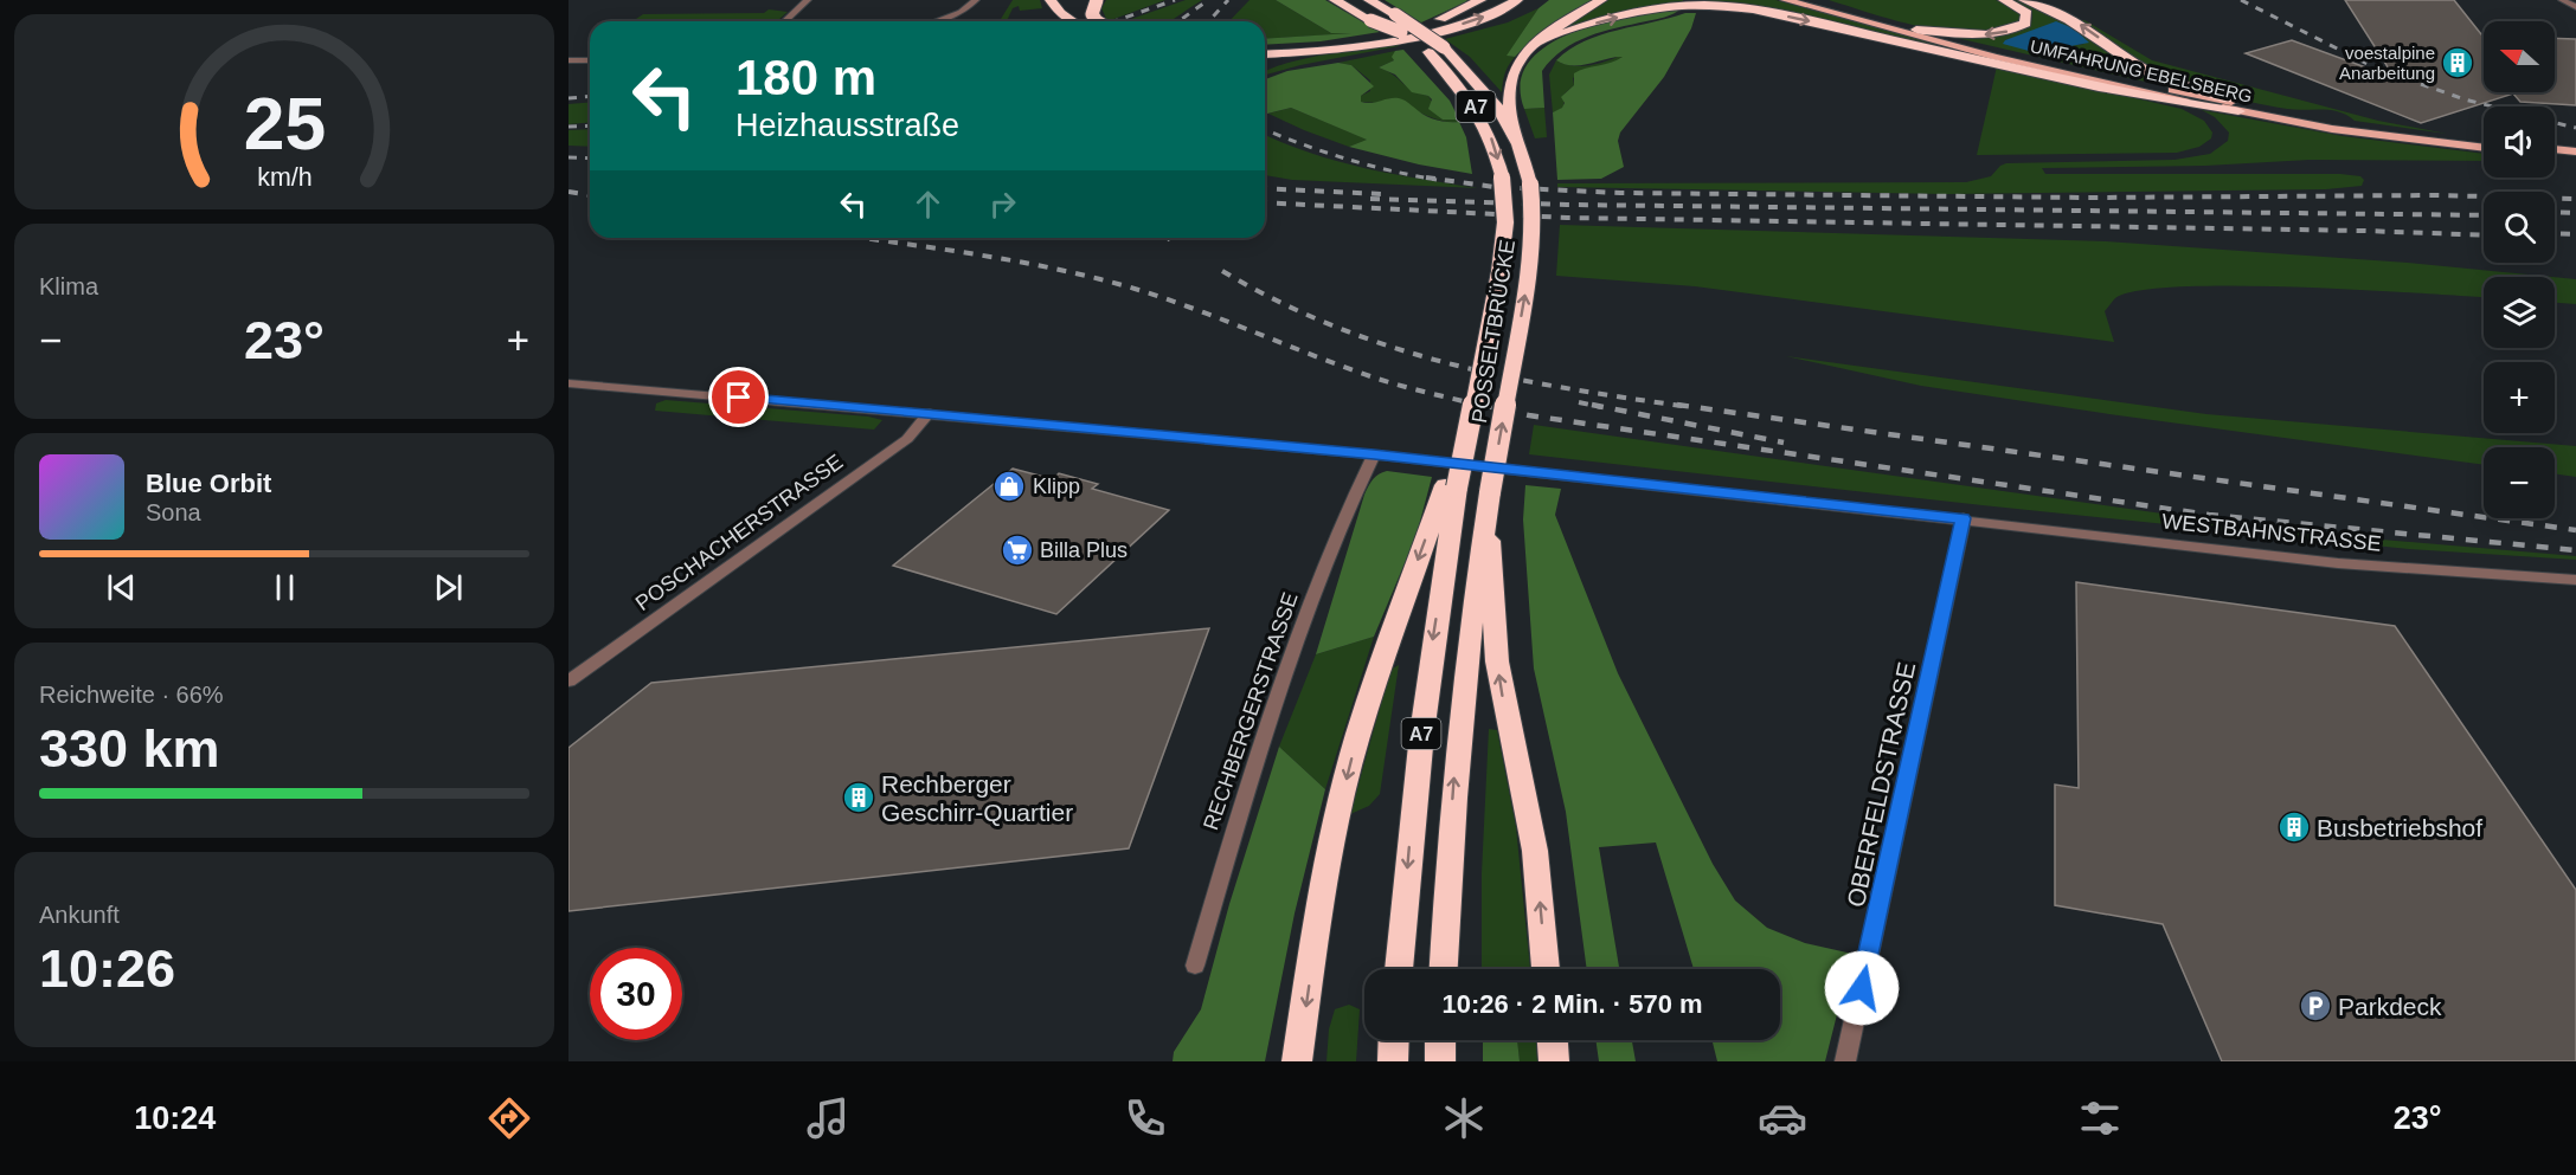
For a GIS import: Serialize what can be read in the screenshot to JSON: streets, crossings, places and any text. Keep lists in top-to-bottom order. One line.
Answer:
{"streets":{"highway":["A7","POSSELTBRÜCKE"],"main road":["UMFAHRUNG EBELSBERG"],"street":["POSCHACHERSTRASSE","WESTBAHNSTRASSE","RECHBERGERSTRASSE","OBERFELDSTRASSE"]},"crossings":[["A7","POSSELTBRÜCKE"],["POSCHACHERSTRASSE","WESTBAHNSTRASSE"],["WESTBAHNSTRASSE","RECHBERGERSTRASSE"],["WESTBAHNSTRASSE","OBERFELDSTRASSE"]],"places":{"building":["voestalpine Anarbeitung","Rechberger Geschirr-Quartier","Busbetriebshof"],"shop":["Klipp"],"supermarket":["Billa Plus"],"parking":["Parkdeck"]},"north":"left","page":{"map_buttons":["+","−"],"turn":["180 m","Heizhausstraße"],"tile":["Klima",["Reichweite · 66%","330 km"],["Ankunft","10:26"]],"heat":["−","23°","+"],"song":["Blue Orbit","Sona"],"limit":"30","trip":"10:26 · 2 Min. · 570 m","tabs":["10:24","23°"],"gauge":["25","km/h"]}}
